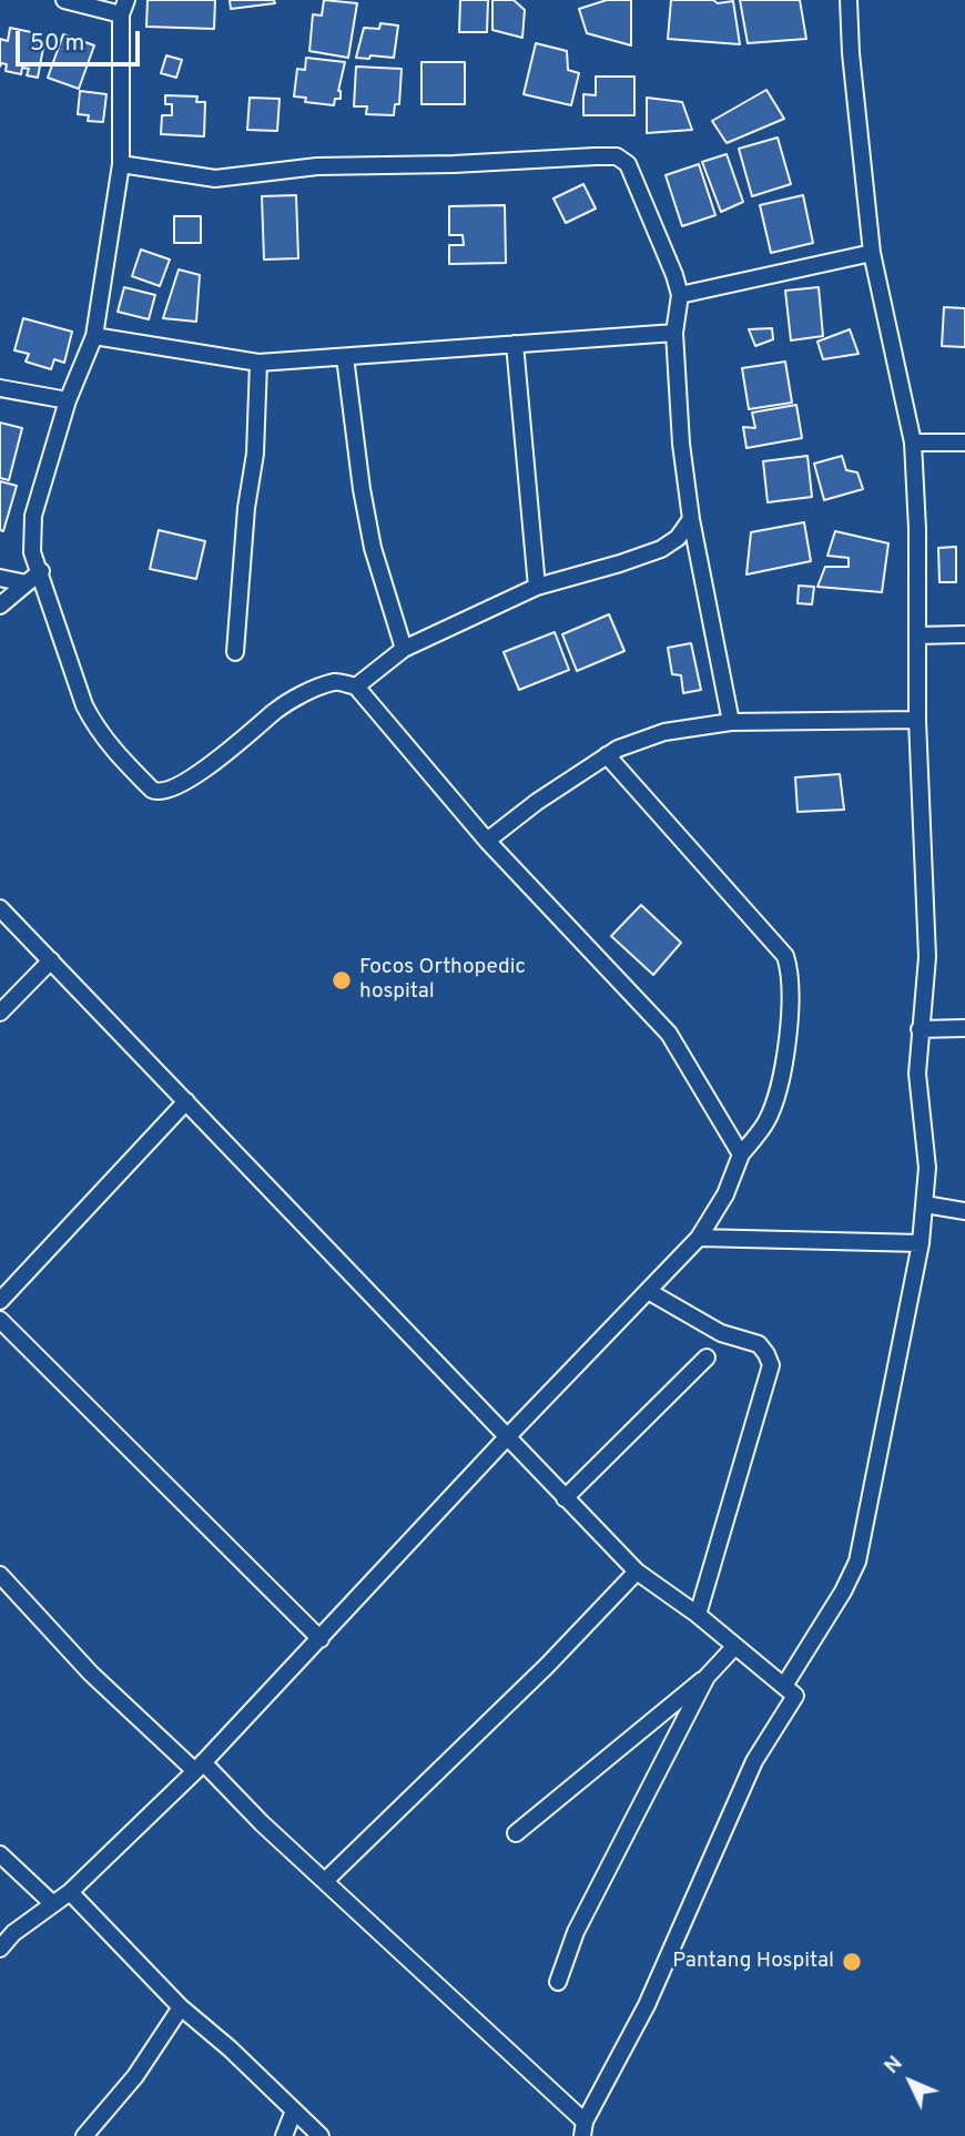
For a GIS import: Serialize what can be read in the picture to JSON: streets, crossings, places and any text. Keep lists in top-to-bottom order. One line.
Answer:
{"places":["Focos Orthopedic hospital","Pantang Hospital"],"scale_bar":"50 m","north":"top left"}
